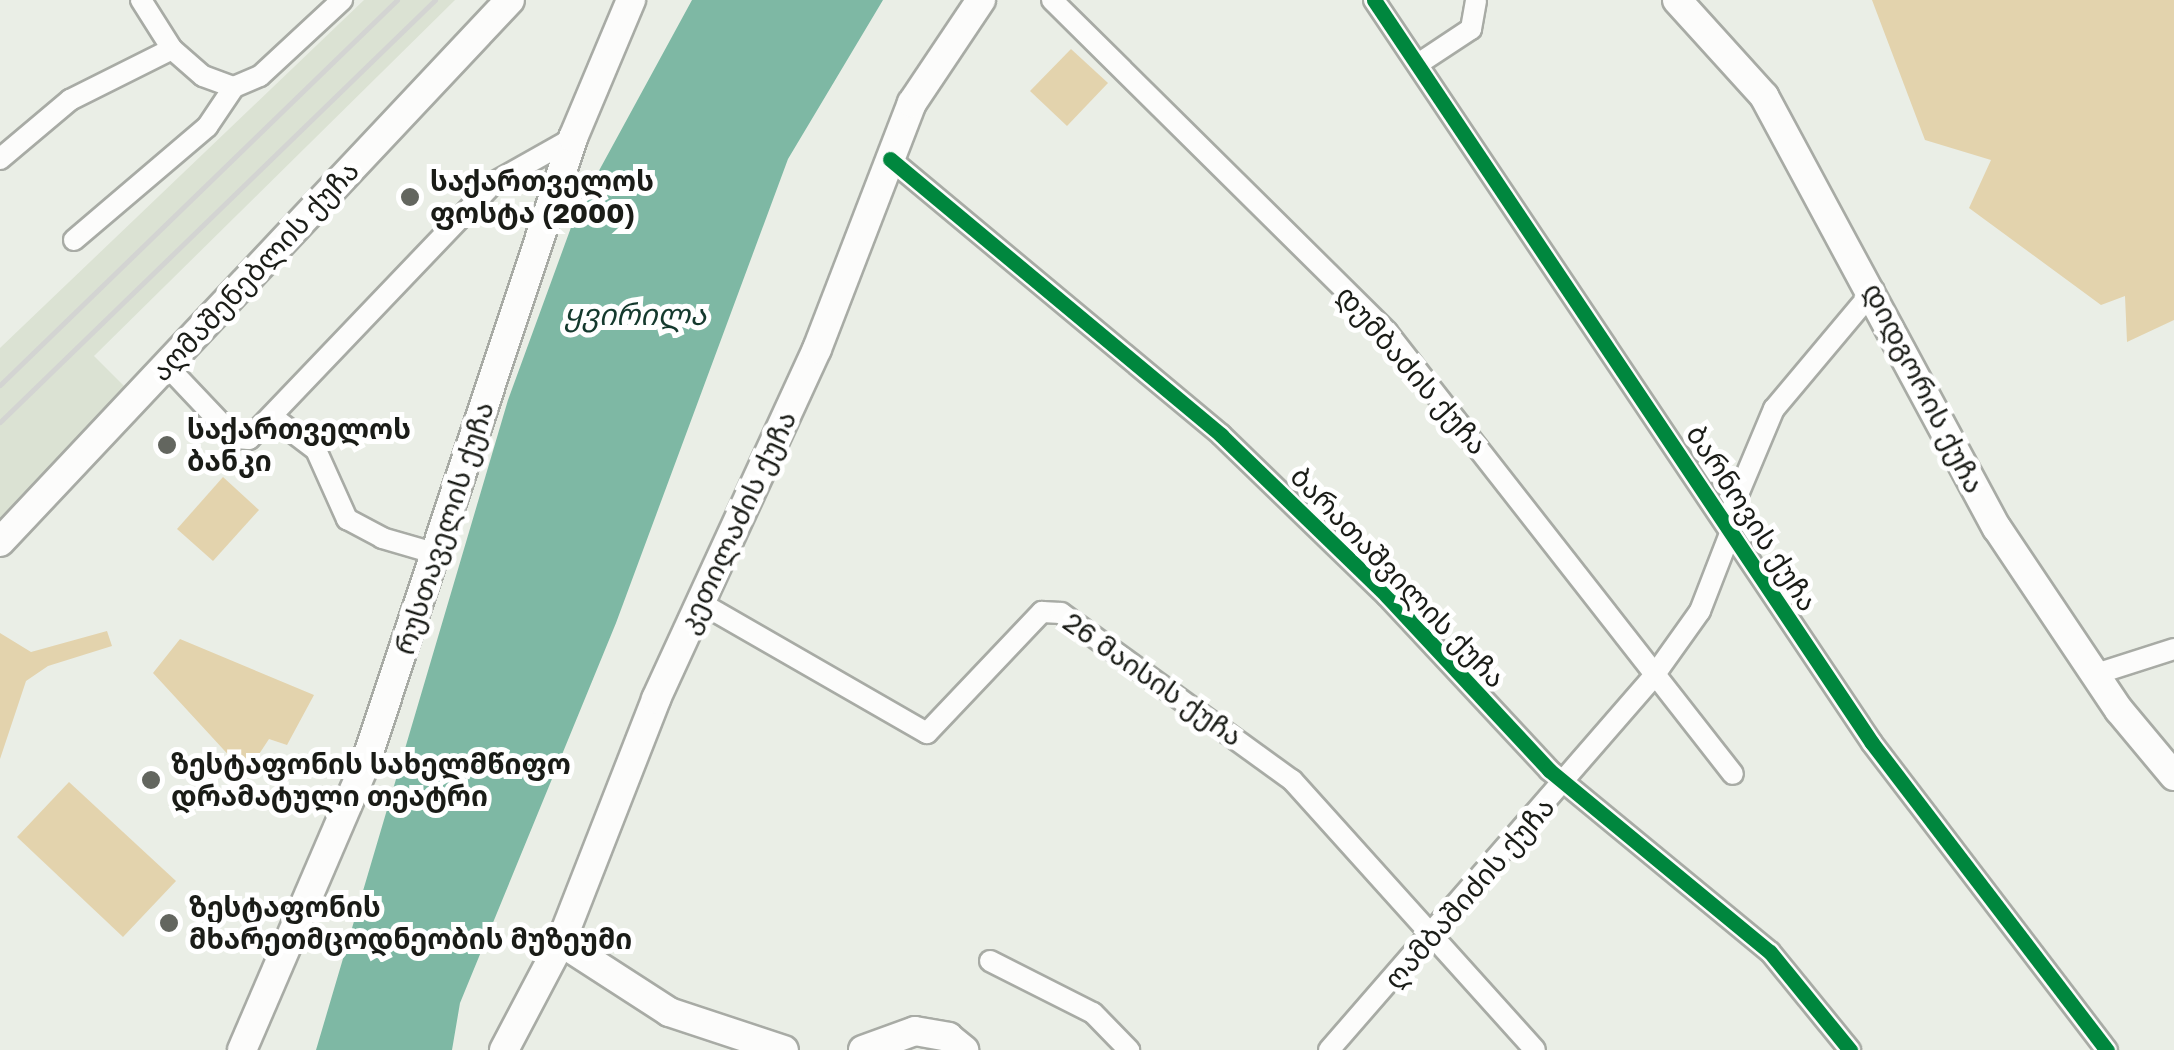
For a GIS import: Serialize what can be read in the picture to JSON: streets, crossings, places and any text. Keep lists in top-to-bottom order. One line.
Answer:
{"streets":{"street":["აღმაშენებლის ქუჩა","დუმბაძის ქუჩა","დიდგორის ქუჩა","ბარნოვის ქუჩა","კეთილაძის ქუჩა","რუსთაველის ქუჩა","ბარათაშვილის ქუჩა","26 მაისის ქუჩა","ღამბაშიძის ქუჩა"]},"crossings":[["დუმბაძის ქუჩა","ღამბაშიძის ქუჩა"],["დიდგორის ქუჩა","ღამბაშიძის ქუჩა"],["ბარნოვის ქუჩა","ღამბაშიძის ქუჩა"],["კეთილაძის ქუჩა","ბარათაშვილის ქუჩა"],["კეთილაძის ქუჩა","26 მაისის ქუჩა"],["ბარათაშვილის ქუჩა","ღამბაშიძის ქუჩა"],["26 მაისის ქუჩა","ღამბაშიძის ქუჩა"]],"water":["ყვირილა"],"places":["საქართველოს ფოსტა (2000)","საქართველოს ბანკი","ზესტაფონის სახელმწიფო დრამატული თეატრი","ზესტაფონის მხარეთმცოდნეობის მუზეუმი"]}
